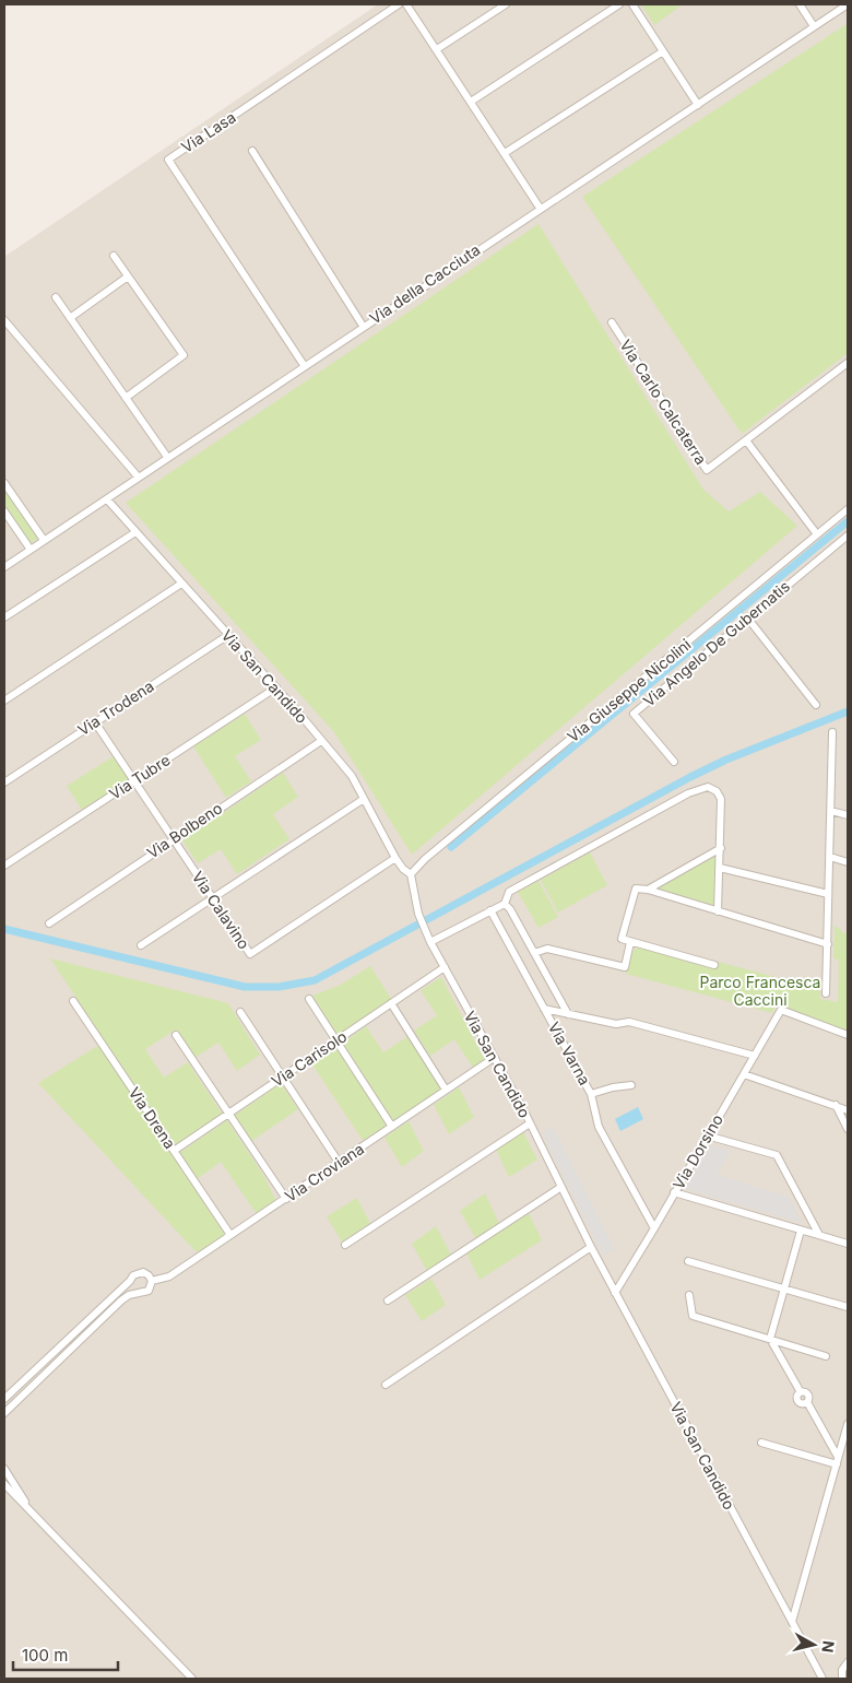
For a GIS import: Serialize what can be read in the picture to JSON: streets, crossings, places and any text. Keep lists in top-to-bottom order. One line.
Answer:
{"streets":{"street":["Via Lasa","Via della Cacciuta","Via Carlo Calcaterra","Via Angelo De Gubernatis","Via San Candido","Via Giuseppe Nicolini","Via Trodena","Via Tubre","Via Bolbeno","Via Calavino","Via Varna","Via Carisolo","Via Drena","Via Dorsino","Via Croviana"]},"crossings":[["Via Lasa","Via della Cacciuta"],["Via della Cacciuta","Via San Candido"],["Via San Candido","Via Giuseppe Nicolini"],["Via San Candido","Via Trodena"],["Via San Candido","Via Tubre"],["Via San Candido","Via Bolbeno"],["Via San Candido","Via Calavino"],["Via San Candido","Via Carisolo"],["Via San Candido","Via Dorsino"],["Via San Candido","Via Croviana"],["Via Trodena","Via Calavino"],["Via Tubre","Via Calavino"],["Via Bolbeno","Via Calavino"],["Via Varna","Via Dorsino"],["Via Carisolo","Via Drena"],["Via Drena","Via Croviana"]],"parks":["Parco Francesca Caccini"],"scale_bar":"100 m","north":"right"}
